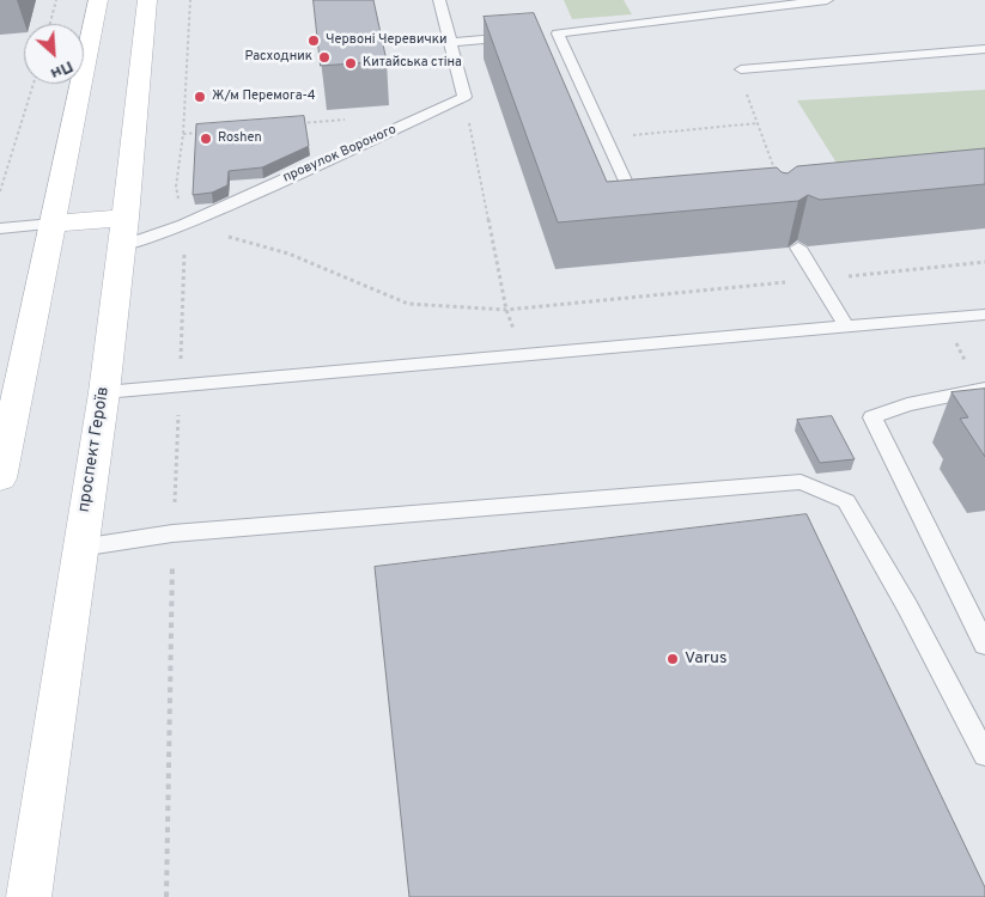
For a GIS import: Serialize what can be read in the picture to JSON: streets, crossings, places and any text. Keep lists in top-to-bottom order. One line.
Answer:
{"streets":{"main road":["проспект Героїв"],"lane":["провулок Вороного"]},"crossings":[["провулок Вороного","проспект Героїв"]],"places":["Червоні Черевички","Расходник","Китайська стіна","Ж/м Перемога-4","Roshen","Varus"],"north":"bottom right"}
